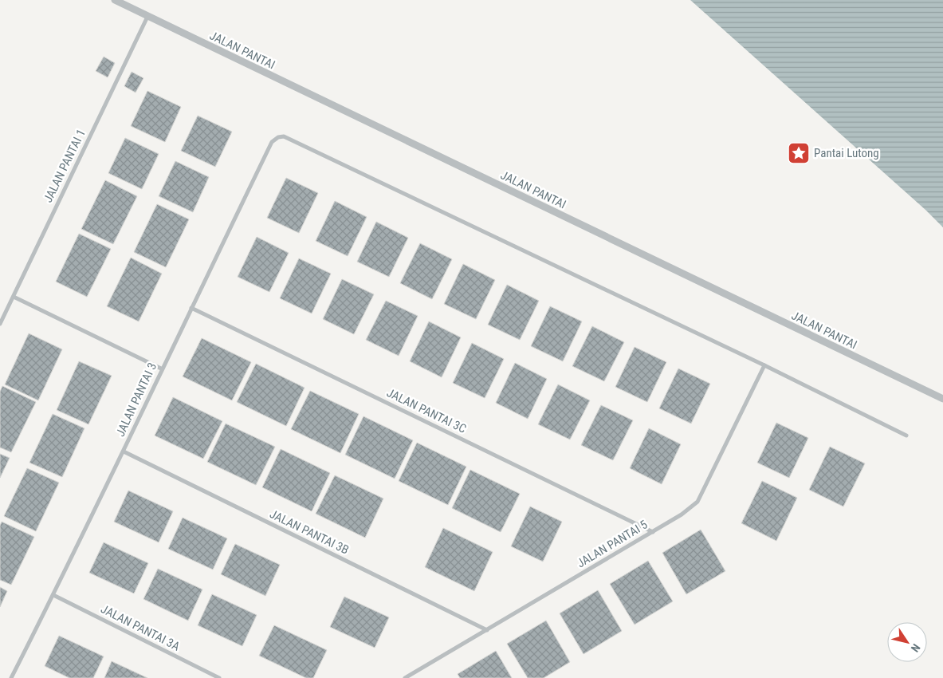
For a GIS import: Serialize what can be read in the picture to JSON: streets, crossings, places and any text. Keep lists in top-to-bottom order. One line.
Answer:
{"streets":{"street":["JALAN PANTAI","JALAN PANTAI 1","JALAN PANTAI 3","JALAN PANTAI 3C","JALAN PANTAI 3B","JALAN PANTAI 5","JALAN PANTAI 3A"]},"crossings":[["JALAN PANTAI","JALAN PANTAI 1"],["JALAN PANTAI 3","JALAN PANTAI 3C"],["JALAN PANTAI 3","JALAN PANTAI 3B"],["JALAN PANTAI 3","JALAN PANTAI 5"],["JALAN PANTAI 3","JALAN PANTAI 3A"],["JALAN PANTAI 3C","JALAN PANTAI 5"],["JALAN PANTAI 3B","JALAN PANTAI 5"]],"places":{"place":["Pantai Lutong"]},"north":"bottom right"}
